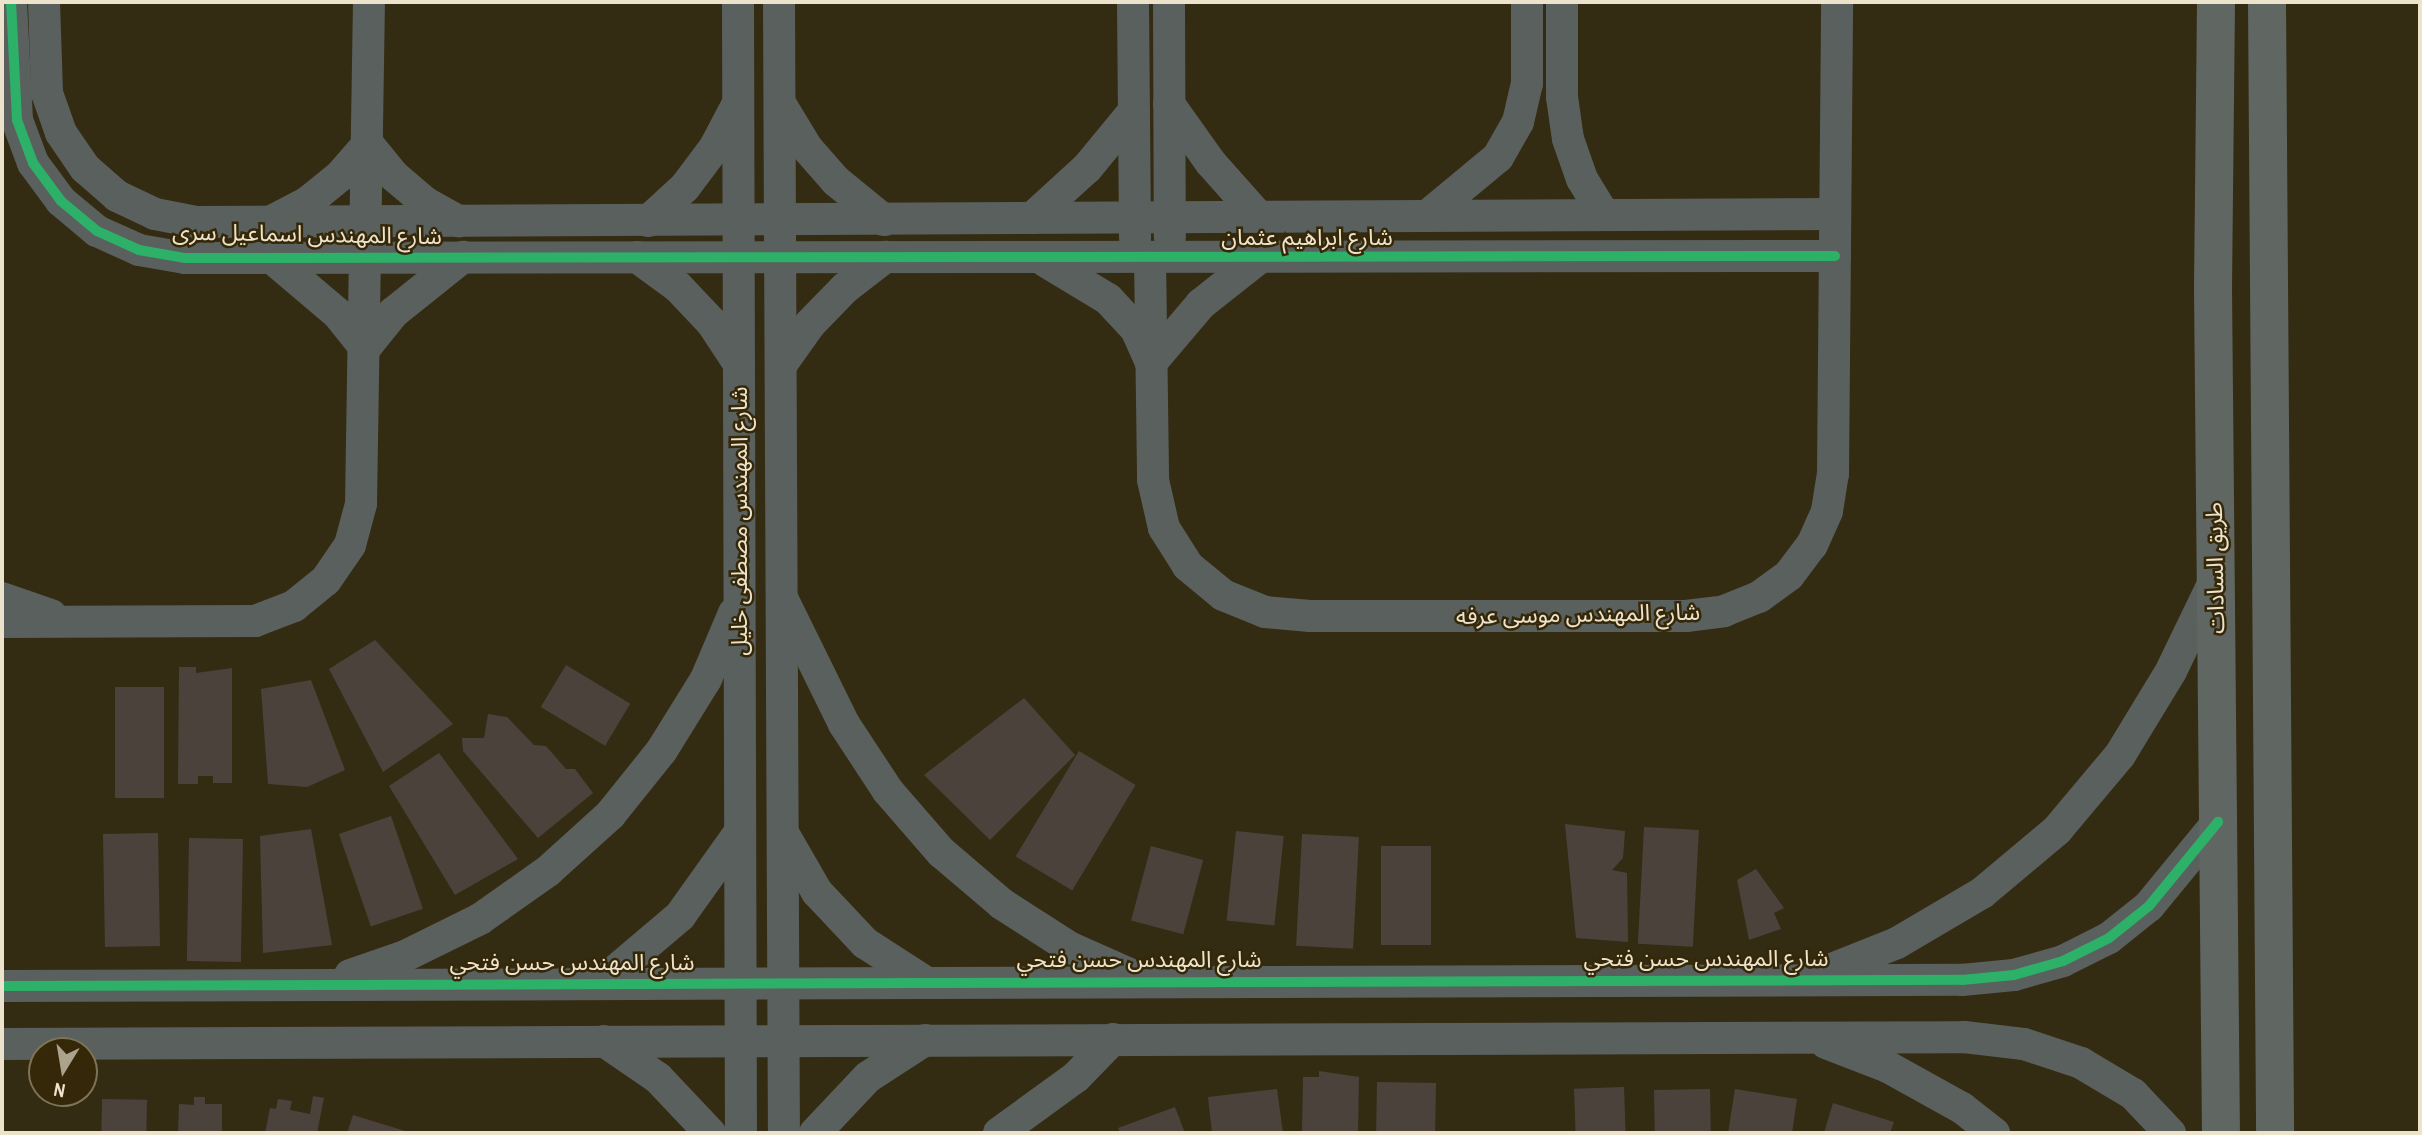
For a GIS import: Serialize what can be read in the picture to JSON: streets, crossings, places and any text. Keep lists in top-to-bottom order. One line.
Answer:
{"streets":{"main road":["طريق السادات"],"street":["شارع المهندس اسماعيل سرى","شارع ابراهيم عثمان","شارع المهندس مصطفى خليل","شارع المهندس موسى عرفه","شارع المهندس حسن فتحي"]},"crossings":[["شارع المهندس اسماعيل سرى","شارع ابراهيم عثمان"],["شارع المهندس اسماعيل سرى","شارع المهندس مصطفى خليل"],["شارع ابراهيم عثمان","شارع المهندس مصطفى خليل"],["شارع ابراهيم عثمان","شارع المهندس موسى عرفه"],["شارع المهندس مصطفى خليل","شارع المهندس حسن فتحي"],["طريق السادات","شارع المهندس حسن فتحي"]],"north":"bottom"}
